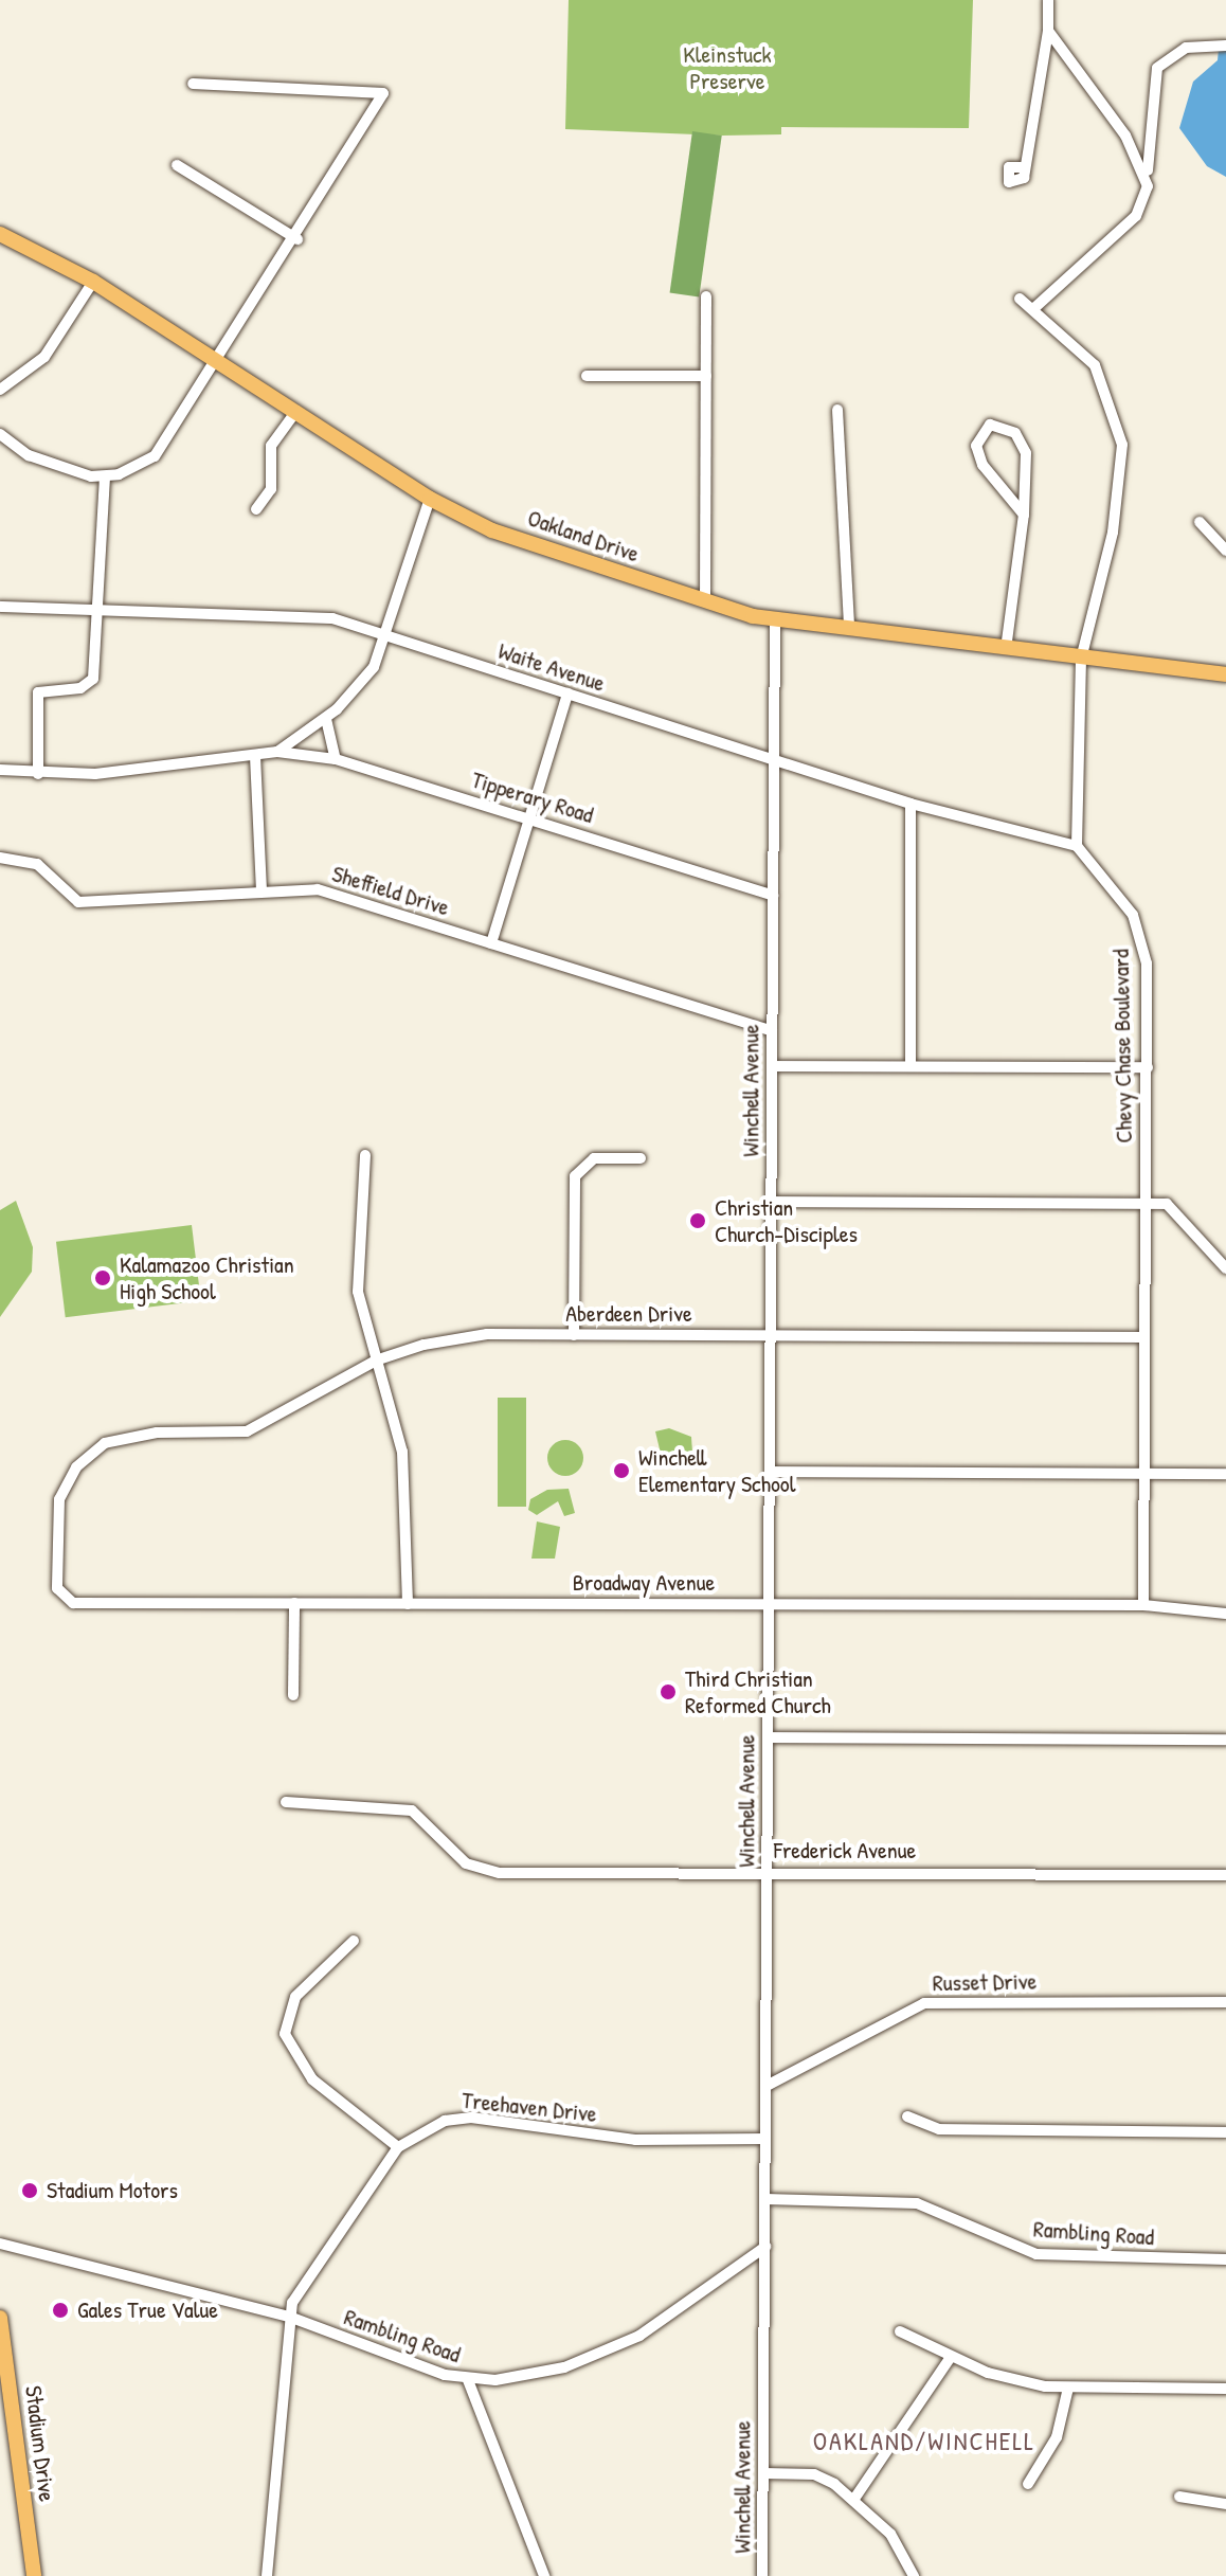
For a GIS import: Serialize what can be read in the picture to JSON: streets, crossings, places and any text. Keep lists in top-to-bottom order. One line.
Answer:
{"streets":{"main road":["Oakland Drive","Stadium Drive"],"street":["Waite Avenue","Tipperary Road","Sheffield Drive","Chevy Chase Boulevard","Winchell Avenue","Aberdeen Drive","Broadway Avenue","Frederick Avenue","Russet Drive","Treehaven Drive","Rambling Road"]},"crossings":[["Oakland Drive","Winchell Avenue"],["Waite Avenue","Chevy Chase Boulevard"],["Waite Avenue","Winchell Avenue"],["Tipperary Road","Winchell Avenue"],["Sheffield Drive","Winchell Avenue"],["Chevy Chase Boulevard","Aberdeen Drive"],["Chevy Chase Boulevard","Broadway Avenue"],["Winchell Avenue","Aberdeen Drive"],["Winchell Avenue","Broadway Avenue"],["Winchell Avenue","Frederick Avenue"],["Winchell Avenue","Russet Drive"],["Winchell Avenue","Treehaven Drive"],["Winchell Avenue","Rambling Road"],["Aberdeen Drive","Broadway Avenue"],["Treehaven Drive","Rambling Road"]],"districts":["OAKLAND/WINCHELL"],"parks":["Kleinstuck Preserve"],"places":["Christian Church-Disciples","Kalamazoo Christian High School","Winchell Elementary School","Third Christian Reformed Church","Stadium Motors","Gales True Value"]}
